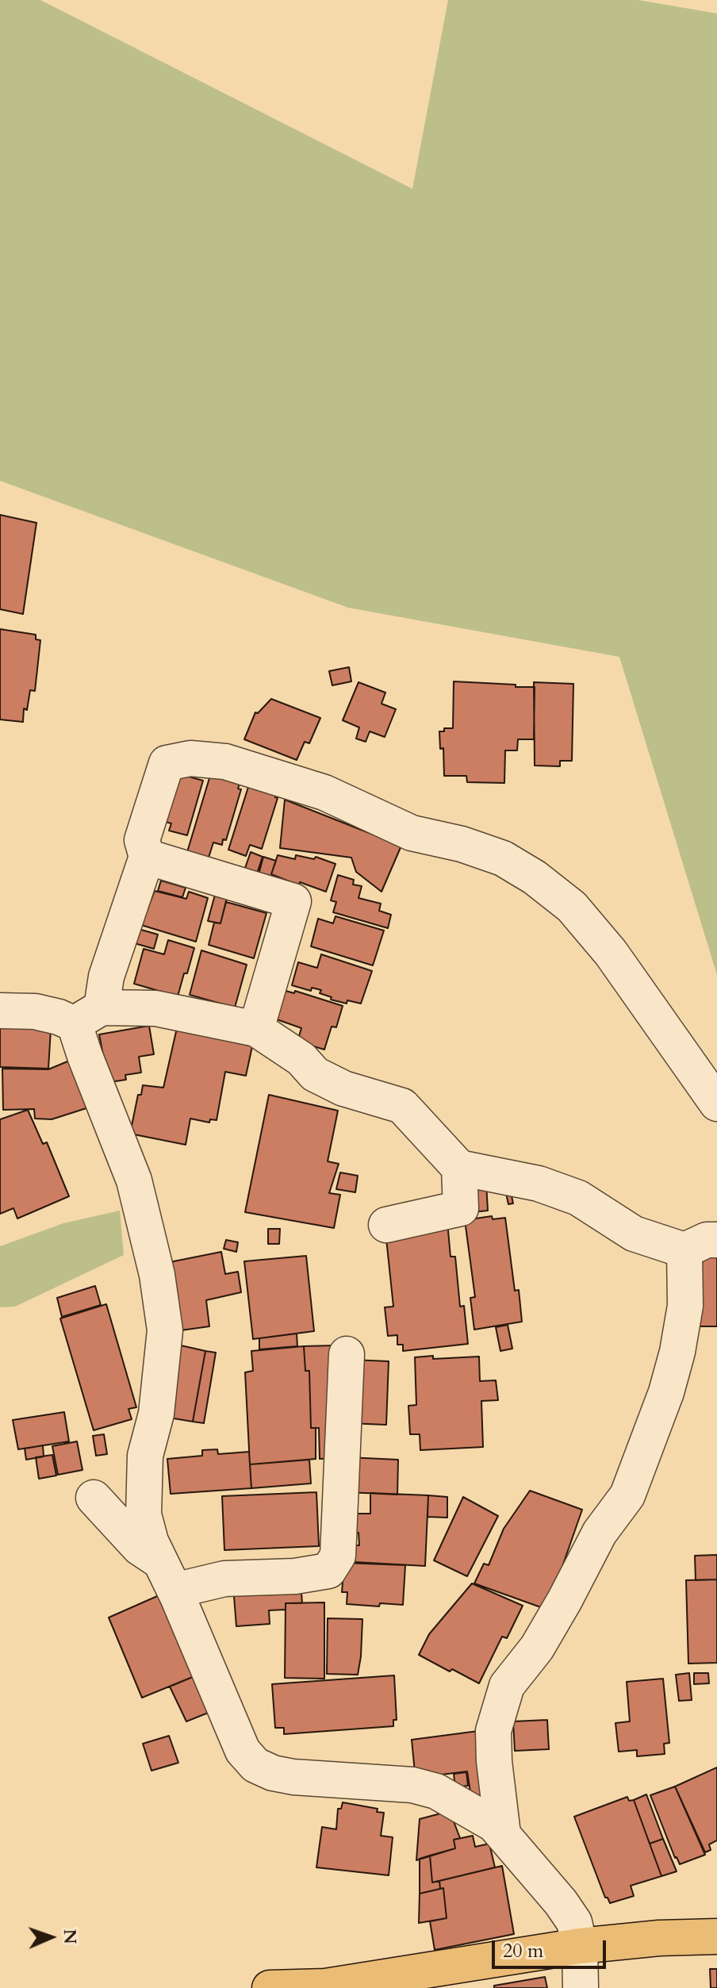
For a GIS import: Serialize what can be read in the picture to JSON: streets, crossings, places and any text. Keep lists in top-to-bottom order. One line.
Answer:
{"scale_bar":"20 m","north":"right"}
